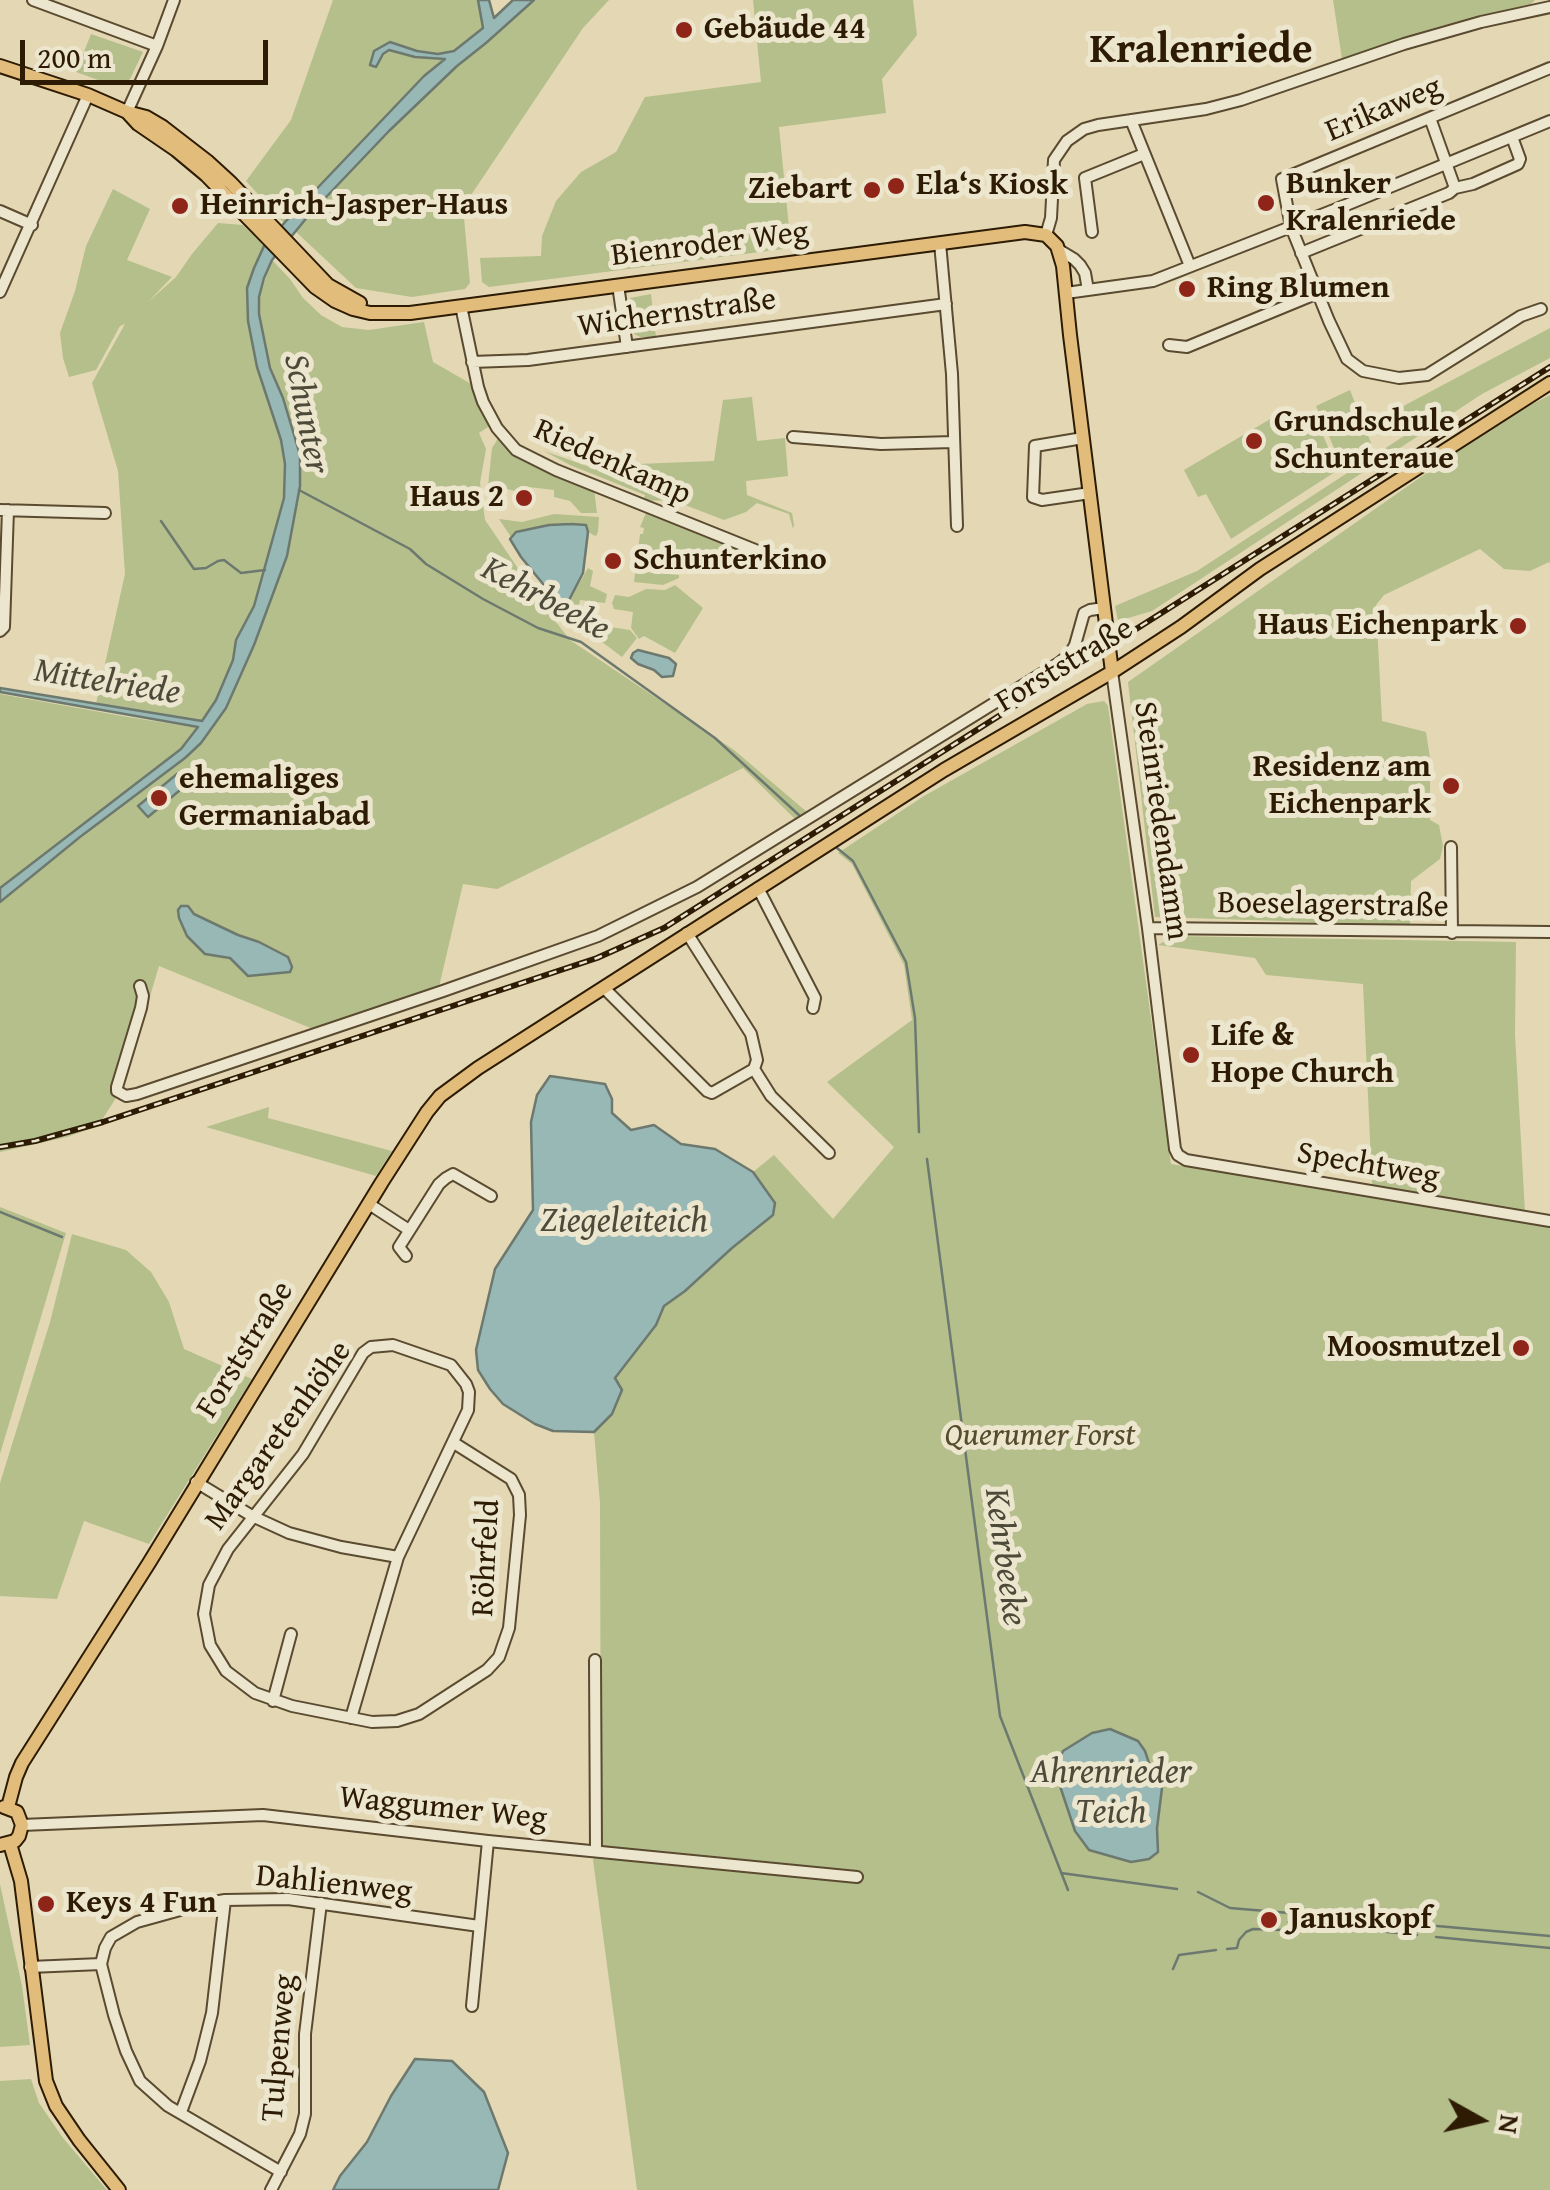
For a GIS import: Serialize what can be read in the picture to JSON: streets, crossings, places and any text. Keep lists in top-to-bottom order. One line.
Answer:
{"streets":{"main road":["Bienroder Weg","Forststraße","Steinriedendamm"],"street":["Erikaweg","Wichernstraße","Riedenkamp","Boeselagerstraße","Spechtweg","Margaretenhöhe","Röhrfeld","Waggumer Weg","Dahlienweg","Tulpenweg"]},"crossings":[["Wichernstraße","Riedenkamp"],["Forststraße","Steinriedendamm"],["Steinriedendamm","Boeselagerstraße"],["Steinriedendamm","Spechtweg"],["Margaretenhöhe","Röhrfeld"],["Dahlienweg","Tulpenweg"]],"districts":["Kralenriede"],"water":["Schunter","Kehrbeeke","Mittelriede","Ziegeleiteich","Ahrenrieder Teich"],"parks":["Querumer Forst"],"places":["Gebäude 44","Ela‘s Kiosk","Ziebart","Bunker Kralenriede","Heinrich-Jasper-Haus","Ring Blumen","Grundschule Schunteraue","Haus 2","Schunterkino","Haus Eichenpark","Residenz am Eichenpark","ehemaliges Germaniabad","Life & Hope Church","Moosmutzel","Keys 4 Fun","Januskopf"],"scale_bar":"200 m","north":"right"}
